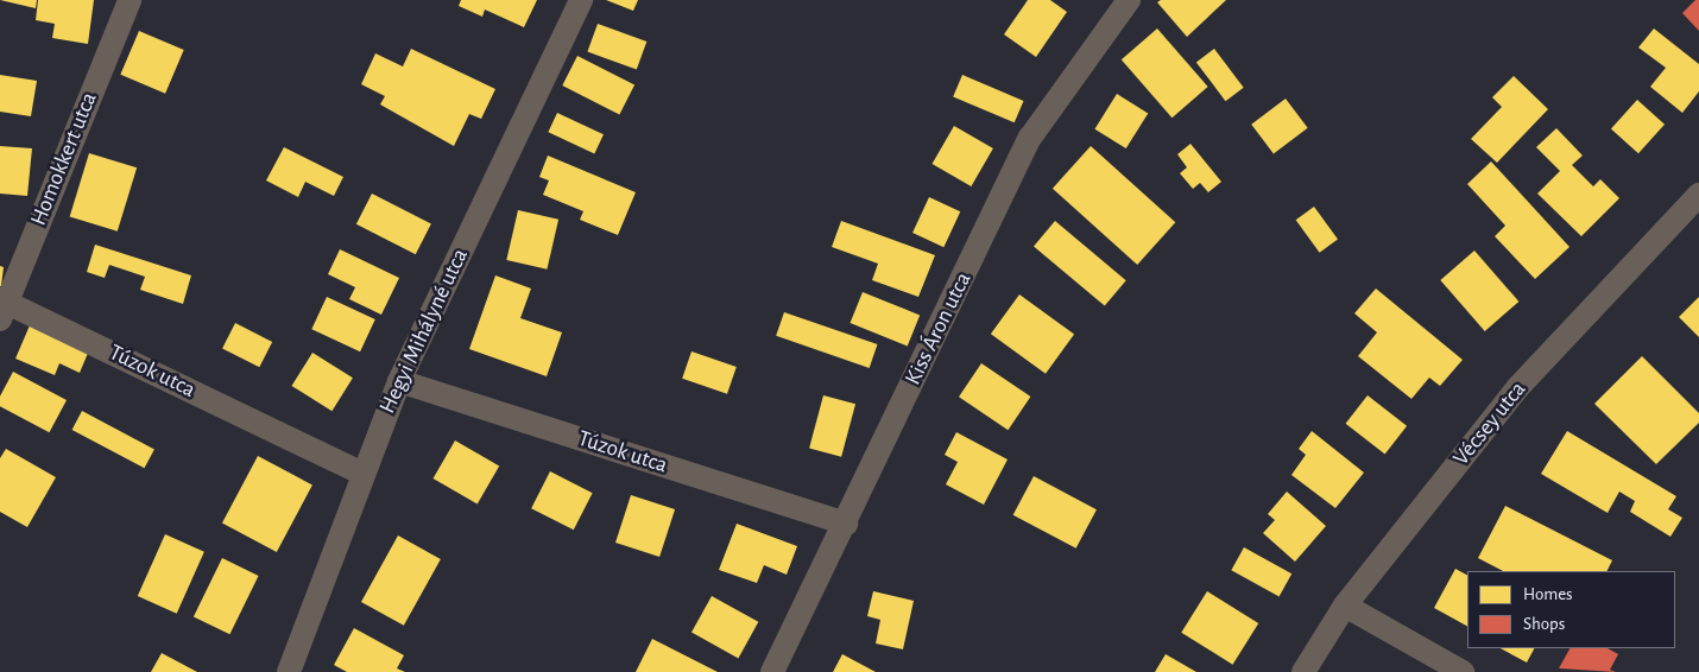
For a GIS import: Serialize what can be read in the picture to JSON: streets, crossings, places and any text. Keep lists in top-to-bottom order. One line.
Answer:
{"streets":{"street":["Homokkert utca","Kiss Áron utca","Hegyi Mihályné utca","Túzok utca","Vécsey utca"]},"crossings":[["Homokkert utca","Túzok utca"],["Kiss Áron utca","Túzok utca"],["Hegyi Mihályné utca","Túzok utca"]],"legend":["Homes","Shops"]}
